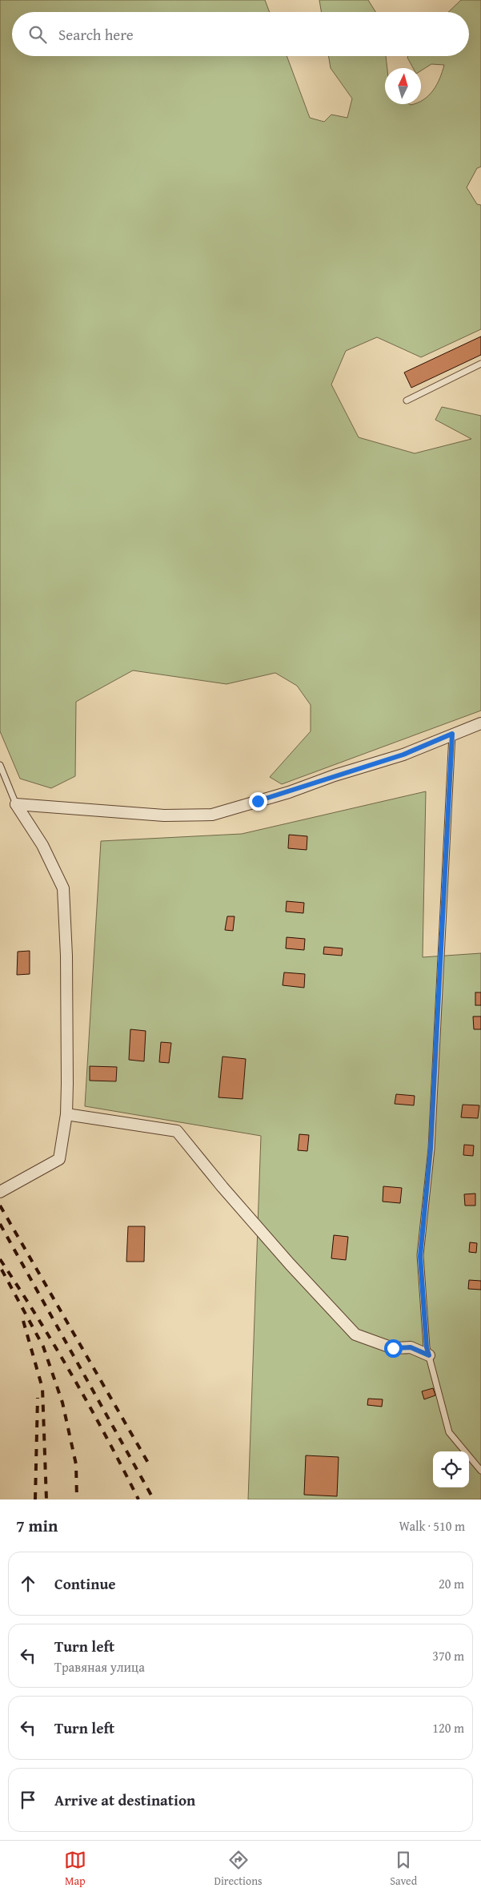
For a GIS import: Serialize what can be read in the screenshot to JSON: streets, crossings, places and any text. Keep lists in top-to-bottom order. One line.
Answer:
{"north":"top","page":{"search":"Search here","heading":["7 min","Walk · 510 m"],"list":[["Continue","20 m"],["Turn left","Травяная улица","370 m"],["Turn left","120 m"],"Arrive at destination"],"nav":["Map","Directions","Saved"]}}
